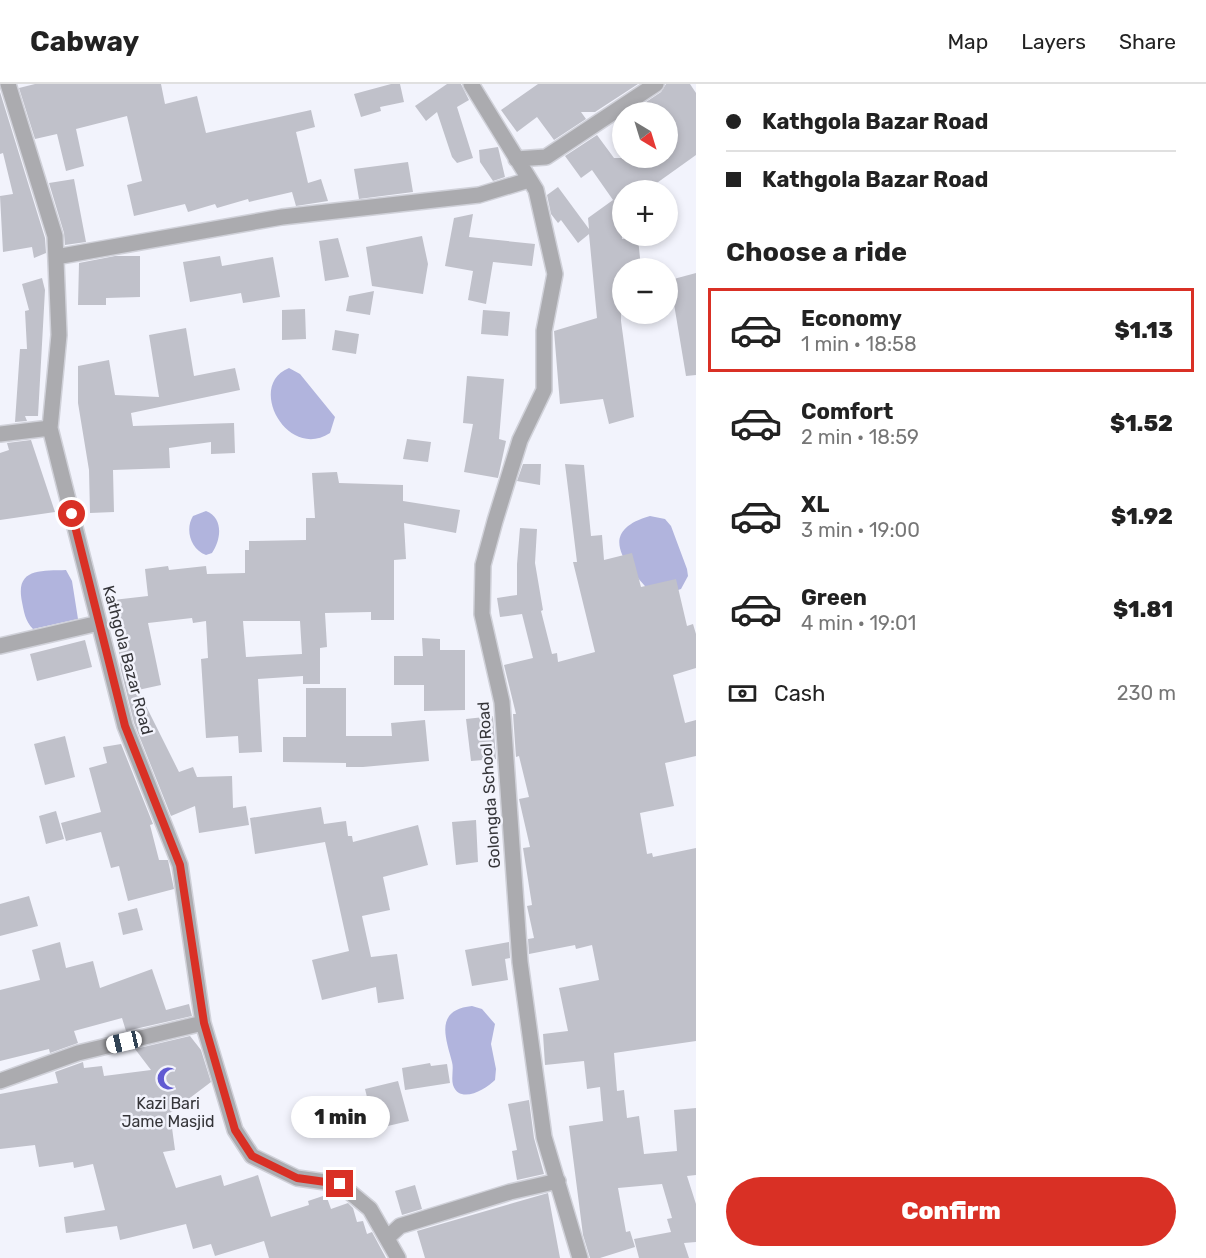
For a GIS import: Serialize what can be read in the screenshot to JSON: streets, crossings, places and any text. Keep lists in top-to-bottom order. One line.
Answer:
{"streets":{"street":["Kathgola Bazar Road","Golongda School Road"]},"places":{"mosque":["Kazi Bari Jame Masjid"]},"north":"bottom right","page":{"header":"Cabway","nav":["Map","Layers","Share"],"banner":["Kathgola Bazar Road","Kathgola Bazar Road"],"map_buttons":["+","−"],"heading":"Choose a ride","list":[{"name":"Economy","note":"1 min · 18:58","value":"$1.13"},{"name":"Comfort","note":"2 min · 18:59","value":"$1.52"},{"name":"XL","note":"3 min · 19:00","value":"$1.92"},{"name":"Green","note":"4 min · 19:01","value":"$1.81"}],"pay":["Cash","230 m"],"bubble":"1 min","buttons":"Confirm"}}
